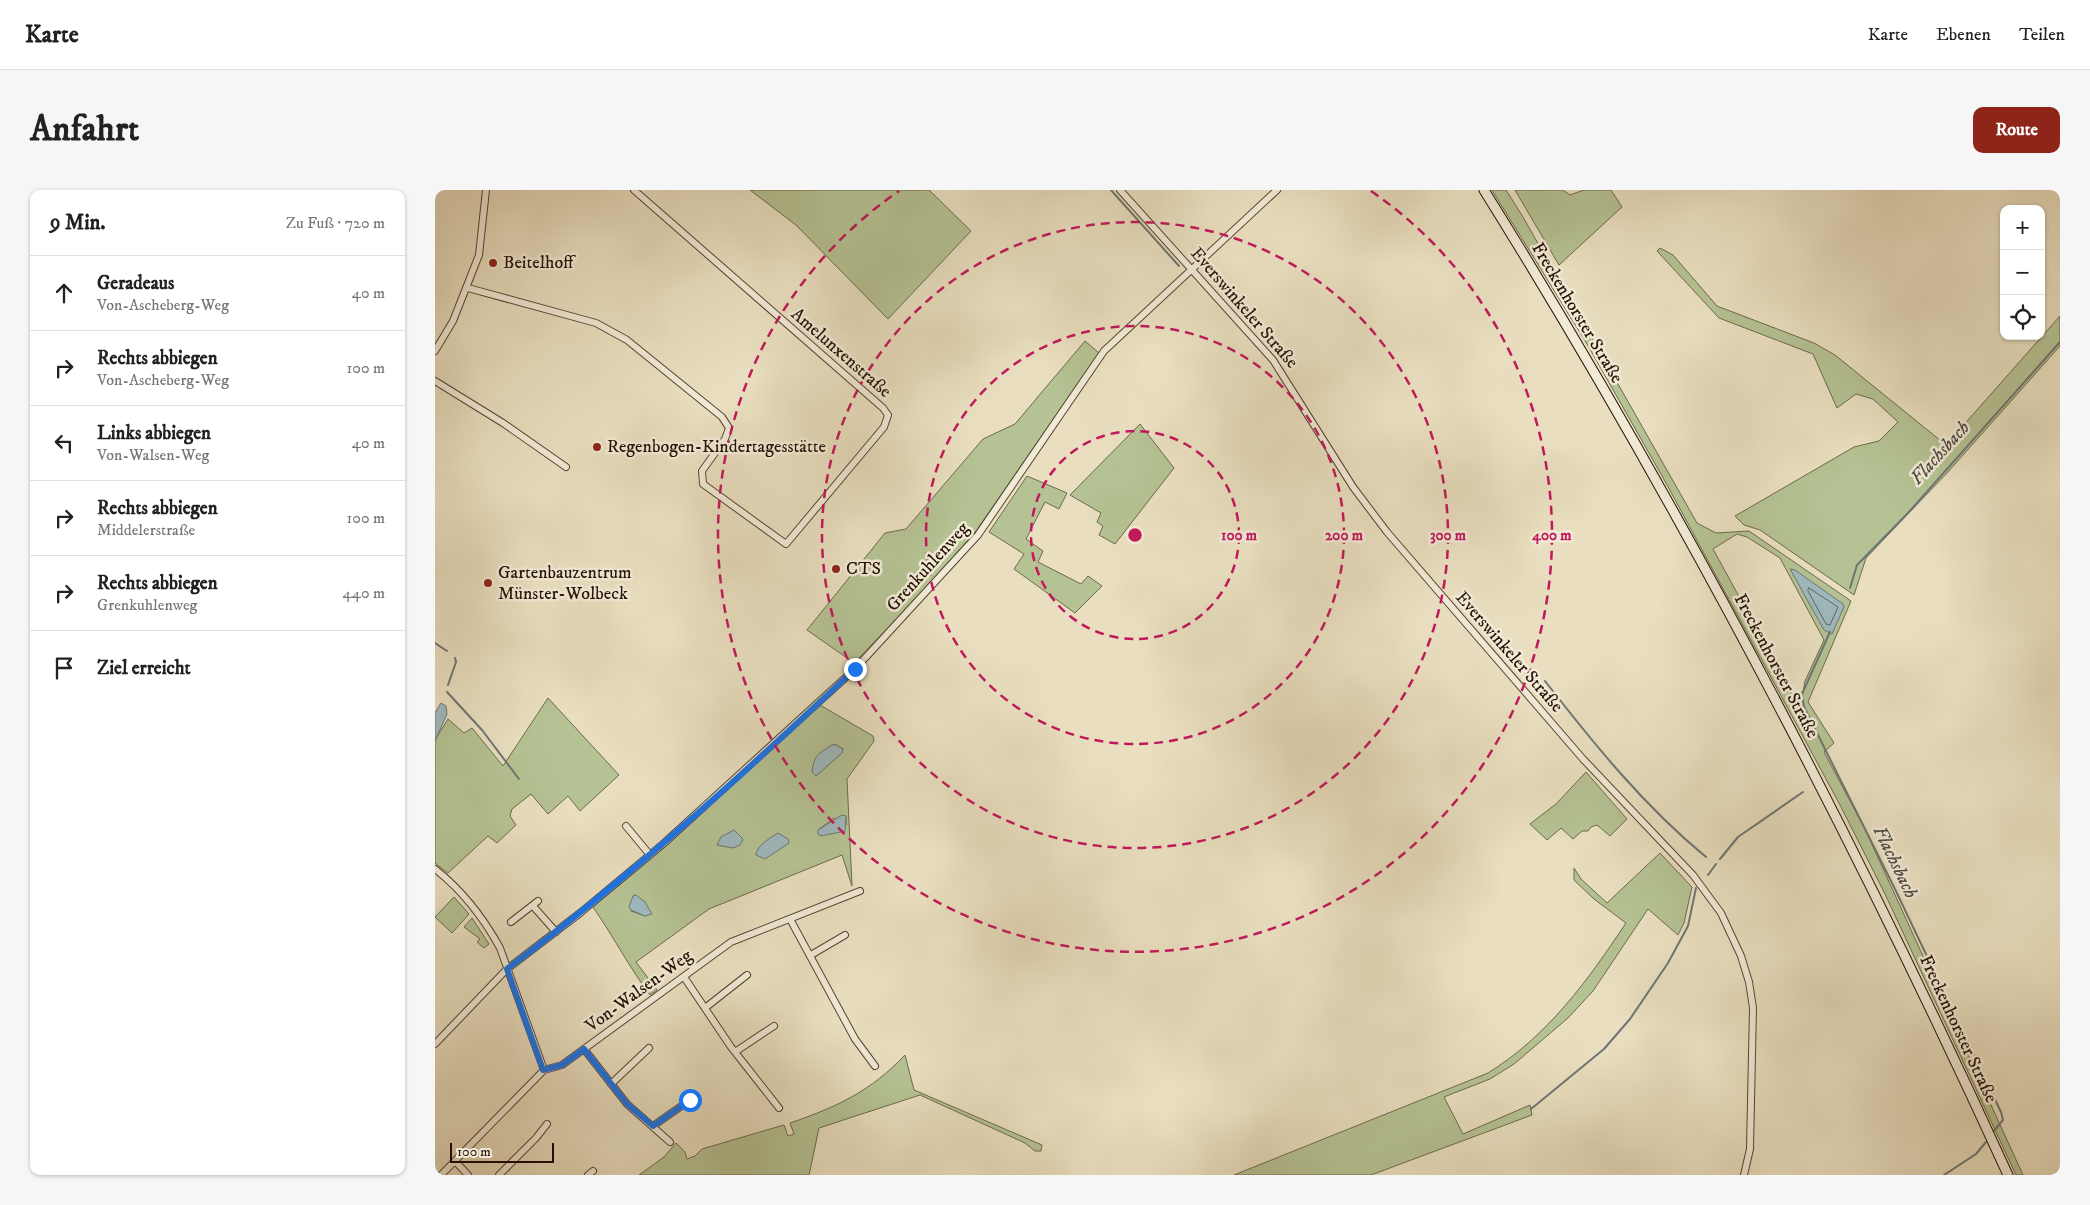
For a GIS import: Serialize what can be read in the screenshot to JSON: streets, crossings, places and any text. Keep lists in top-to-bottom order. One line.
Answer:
{"streets":{"main road":["Freckenhorster Straße"],"street":["Everswinkeler Straße","Amelunxenstraße","Grenkuhlenweg","Von-Walsen-Weg"]},"crossings":[["Everswinkeler Straße","Grenkuhlenweg"]],"water":["Flachsbach"],"places":["Beitelhoff","Regenbogen-Kindertagesstätte","CTS","Gartenbauzentrum Münster-Wolbeck"],"scale_bar":"100 m","page":{"header":"Karte","nav":["Karte","Ebenen","Teilen"],"buttons":"Route","title":"Anfahrt","heading":["9 Min.","Zu Fuß · 720 m"],"map_buttons":["+","−"],"list":[["Geradeaus","Von-Ascheberg-Weg","40 m"],["Rechts abbiegen","Von-Ascheberg-Weg","100 m"],["Links abbiegen","Von-Walsen-Weg","40 m"],["Rechts abbiegen","Middelerstraße","100 m"],["Rechts abbiegen","Grenkuhlenweg","440 m"],"Ziel erreicht"],"scale":"100 m"},"rings":["100 m","200 m","300 m","400 m"]}
